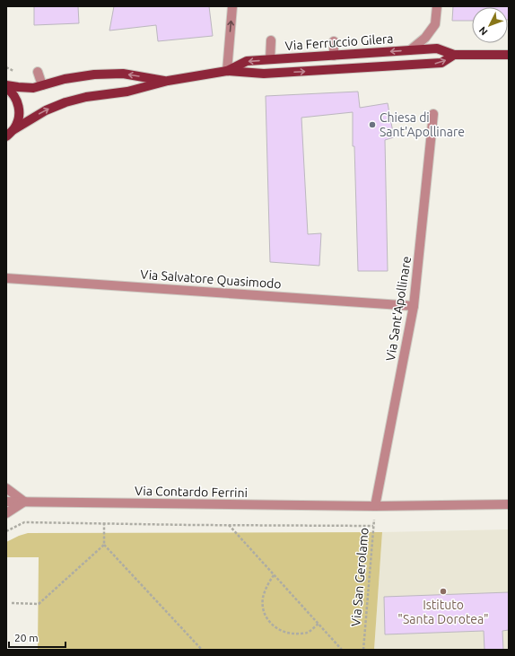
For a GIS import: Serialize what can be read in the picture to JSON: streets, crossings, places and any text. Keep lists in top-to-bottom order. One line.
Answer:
{"streets":{"main road":["Via Ferruccio Gilera"],"street":["Via Salvatore Quasimodo","Via Sant'Apollinare","Via Contardo Ferrini"],"path":["Via San Gerolamo"]},"crossings":[["Via Salvatore Quasimodo","Via Sant'Apollinare"],["Via Sant'Apollinare","Via Contardo Ferrini"],["Via Sant'Apollinare","Via San Gerolamo"],["Via Contardo Ferrini","Via San Gerolamo"]],"places":["Chiesa di Sant'Apollinare","Istituto \"Santa Dorotea\""],"scale_bar":"20 m","north":"bottom left"}
